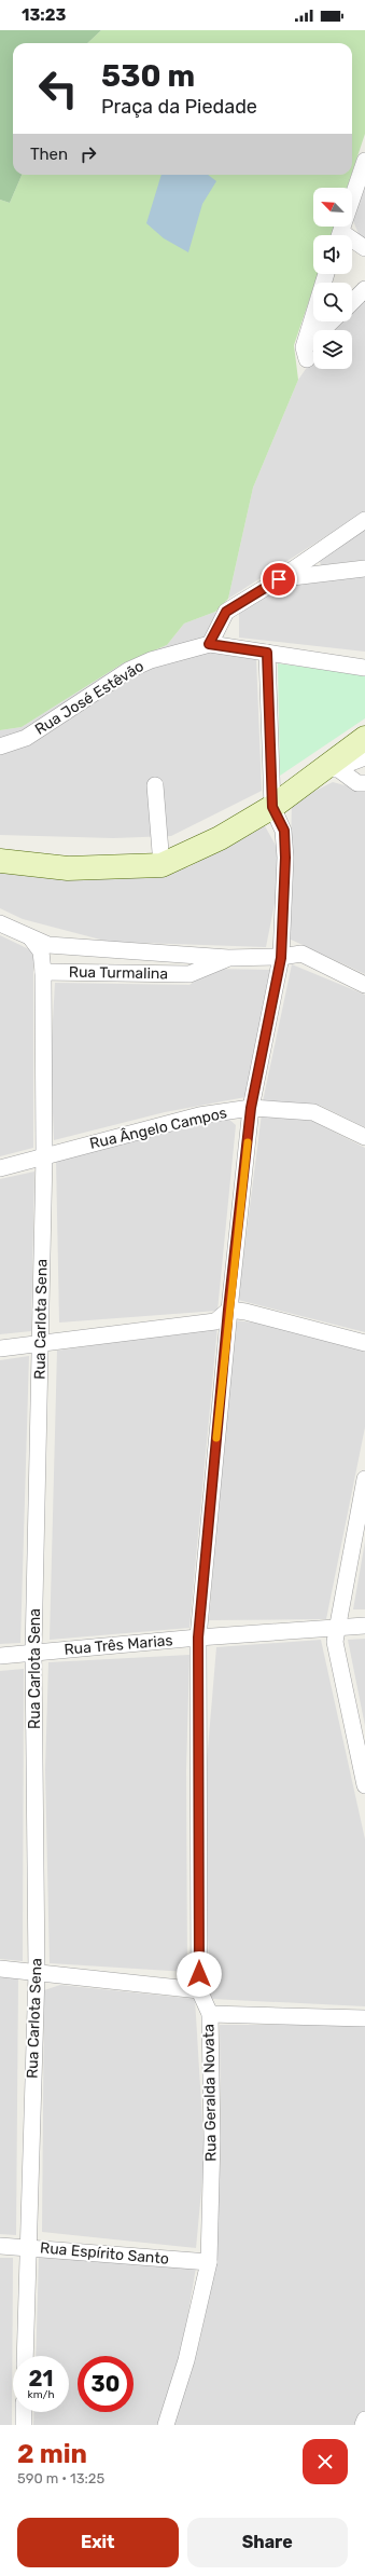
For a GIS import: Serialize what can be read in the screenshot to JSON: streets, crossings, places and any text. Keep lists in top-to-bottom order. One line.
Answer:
{"streets":{"street":["Rua José Estêvão","Rua Turmalina","Rua Ângelo Campos","Rua Carlota Sena","Rua Três Marias","Rua Geralda Novata","Rua Espírito Santo"]},"crossings":[["Rua Turmalina","Rua Carlota Sena"],["Rua Turmalina","Rua Geralda Novata"],["Rua Ângelo Campos","Rua Carlota Sena"],["Rua Ângelo Campos","Rua Geralda Novata"],["Rua Carlota Sena","Rua Três Marias"],["Rua Carlota Sena","Rua Espírito Santo"],["Rua Três Marias","Rua Geralda Novata"],["Rua Geralda Novata","Rua Espírito Santo"]],"north":"top left","page":{"status":"13:23","turn":["530 m","Praça da Piedade"],"then":"Then","speed":"21 km/h","limit":"30","heading":["2 min","590 m · 13:25"],"buttons":["Exit","Share"]}}
